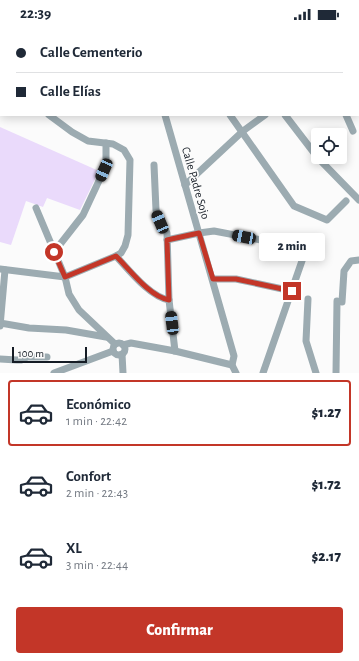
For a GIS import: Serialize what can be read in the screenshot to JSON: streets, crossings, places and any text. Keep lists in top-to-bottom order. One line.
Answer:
{"streets":{"street":["Calle Padre Sojo"]},"scale_bar":"100 m","page":{"status":"22:39","banner":["Calle Cementerio","Calle Elías"],"bubble":"2 min","scale":"100 m","list":[{"name":"Económico","note":"1 min · 22:42","value":"$1.27"},{"name":"Confort","note":"2 min · 22:43","value":"$1.72"},{"name":"XL","note":"3 min · 22:44","value":"$2.17"}],"buttons":"Confirmar"}}
